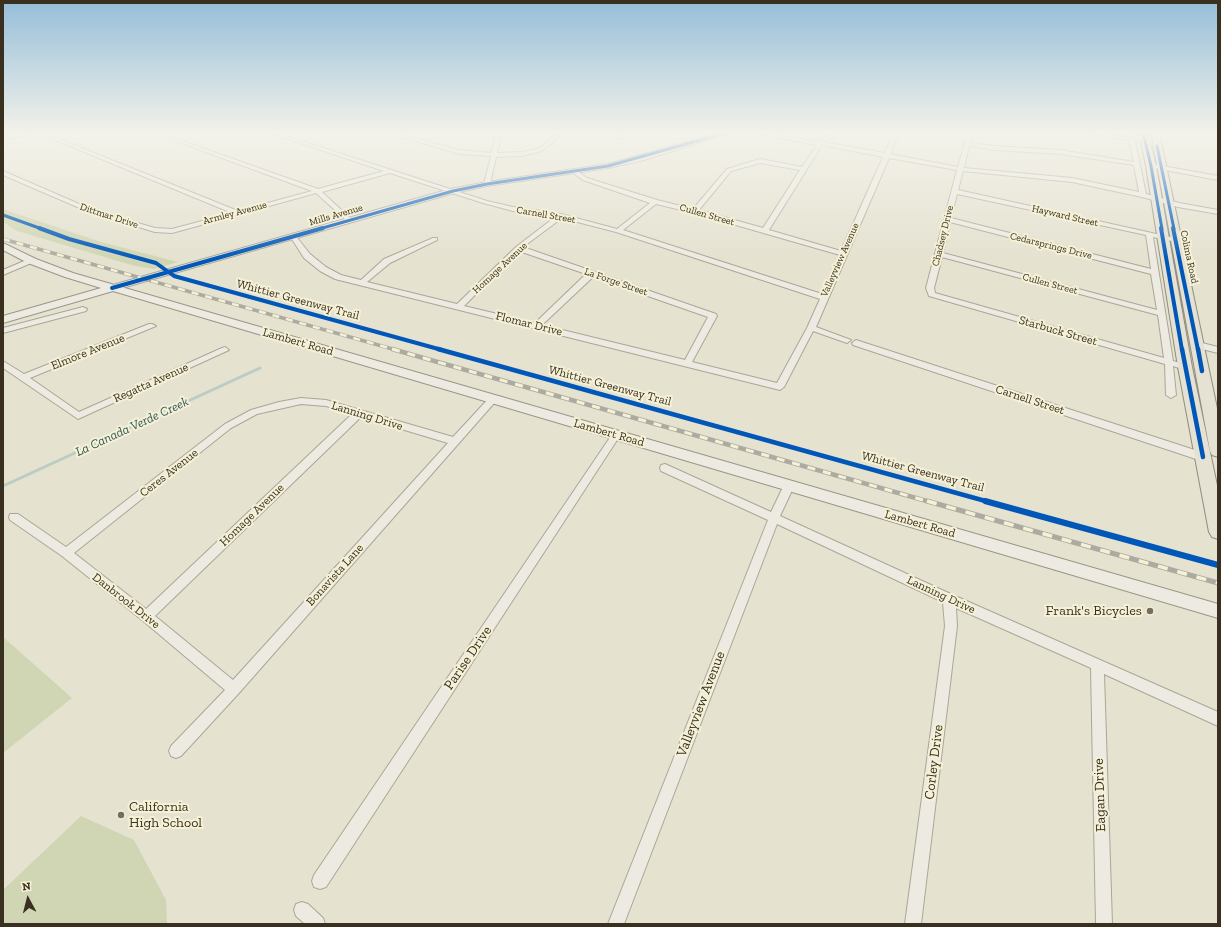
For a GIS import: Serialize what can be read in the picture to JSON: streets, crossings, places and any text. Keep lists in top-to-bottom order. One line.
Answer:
{"streets":{"main road":["Mills Avenue","Colima Road","Lambert Road"],"street":["Armley Avenue","Carnell Street","Cullen Street","Dittmar Drive","Hayward Street","Chadsey Drive","Cedarsprings Drive","Valleyview Avenue","Homage Avenue","La Forge Street","Flomar Drive","Starbuck Street","Elmore Avenue","Regatta Avenue","Lanning Drive","Ceres Avenue","Bonavista Lane","Danbrook Drive","Parise Drive","Corley Drive","Eagan Drive"],"cycle path":["Whittier Greenway Trail"]},"crossings":[["Armley Avenue","Dittmar Drive"],["Mills Avenue","Carnell Street"],["Mills Avenue","Flomar Drive"],["Mills Avenue","Lambert Road"],["Carnell Street","Colima Road"],["Carnell Street","Valleyview Avenue"],["Carnell Street","Homage Avenue"],["Cullen Street","Chadsey Drive"],["Cullen Street","Valleyview Avenue"],["Hayward Street","Chadsey Drive"],["Hayward Street","Colima Road"],["Chadsey Drive","Cedarsprings Drive"],["Chadsey Drive","Starbuck Street"],["Colima Road","Starbuck Street"],["Valleyview Avenue","Flomar Drive"],["Valleyview Avenue","Lambert Road"],["Valleyview Avenue","Lanning Drive"],["Homage Avenue","La Forge Street"],["Homage Avenue","Flomar Drive"],["Homage Avenue","Lanning Drive"],["Homage Avenue","Danbrook Drive"],["La Forge Street","Flomar Drive"],["Lambert Road","Bonavista Lane"],["Lambert Road","Parise Drive"],["Elmore Avenue","Regatta Avenue"],["Lanning Drive","Ceres Avenue"],["Lanning Drive","Bonavista Lane"],["Lanning Drive","Corley Drive"],["Lanning Drive","Eagan Drive"],["Ceres Avenue","Danbrook Drive"],["Bonavista Lane","Danbrook Drive"]],"water":["La Canada Verde Creek"],"places":["Frank's Bicycles","California High School"],"north":"top"}
